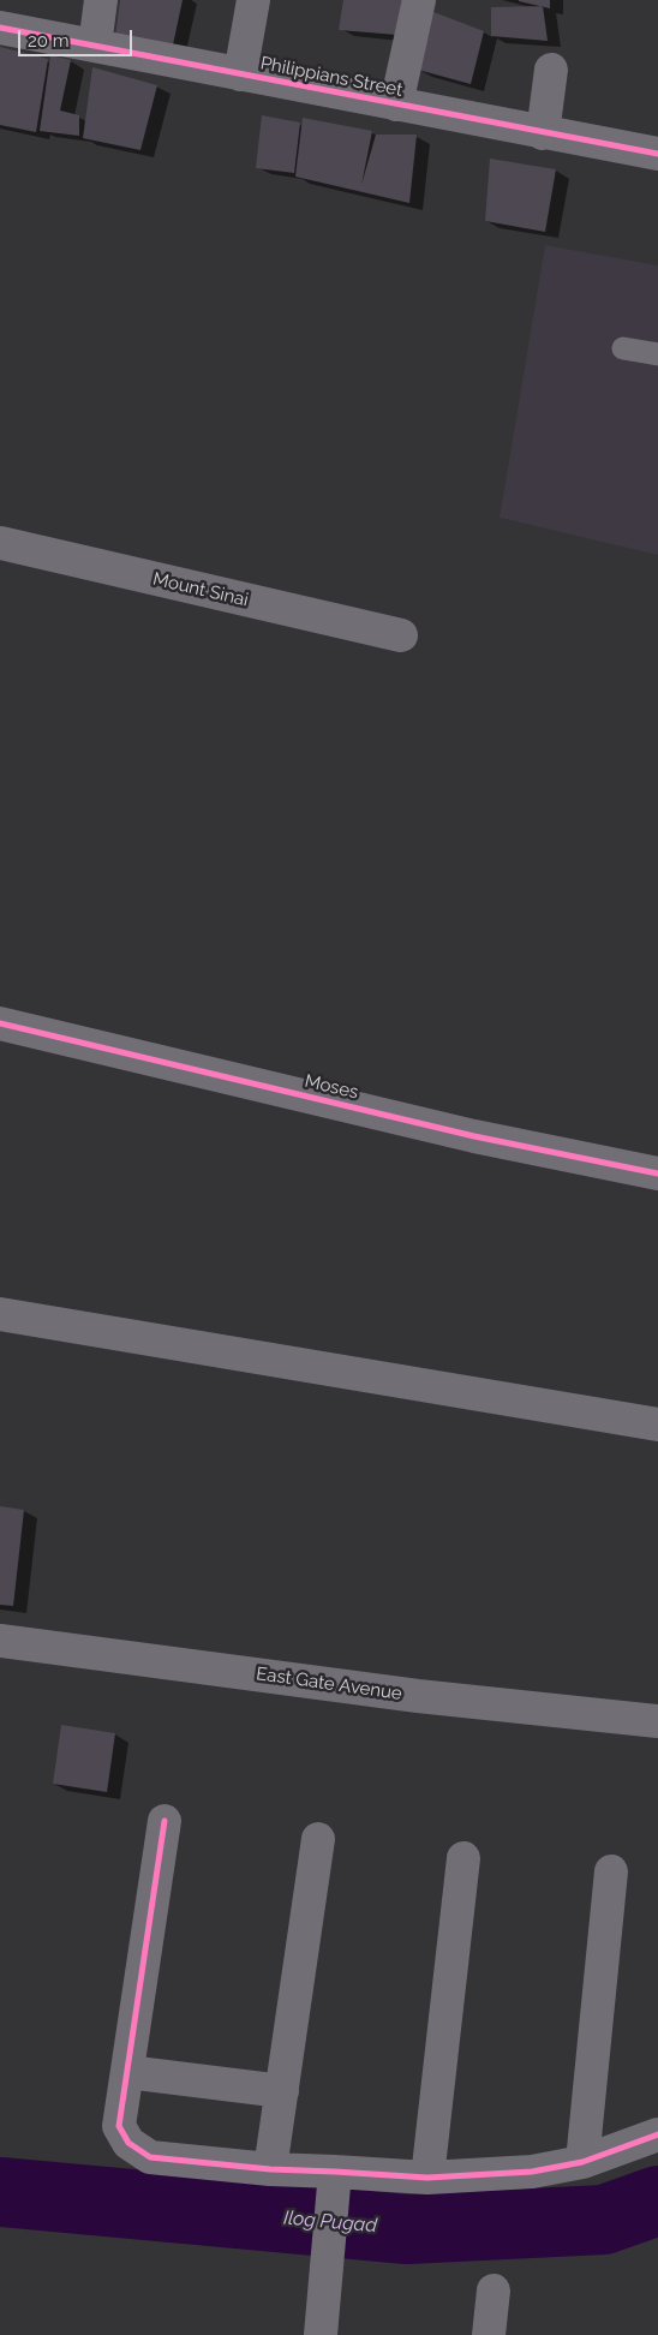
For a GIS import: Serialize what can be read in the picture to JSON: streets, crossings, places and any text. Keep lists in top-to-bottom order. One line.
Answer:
{"streets":{"street":["Philippians Street","Mount Sinai","Moses","East Gate Avenue"]},"water":["Ilog Pugad"],"scale_bar":"20 m"}
